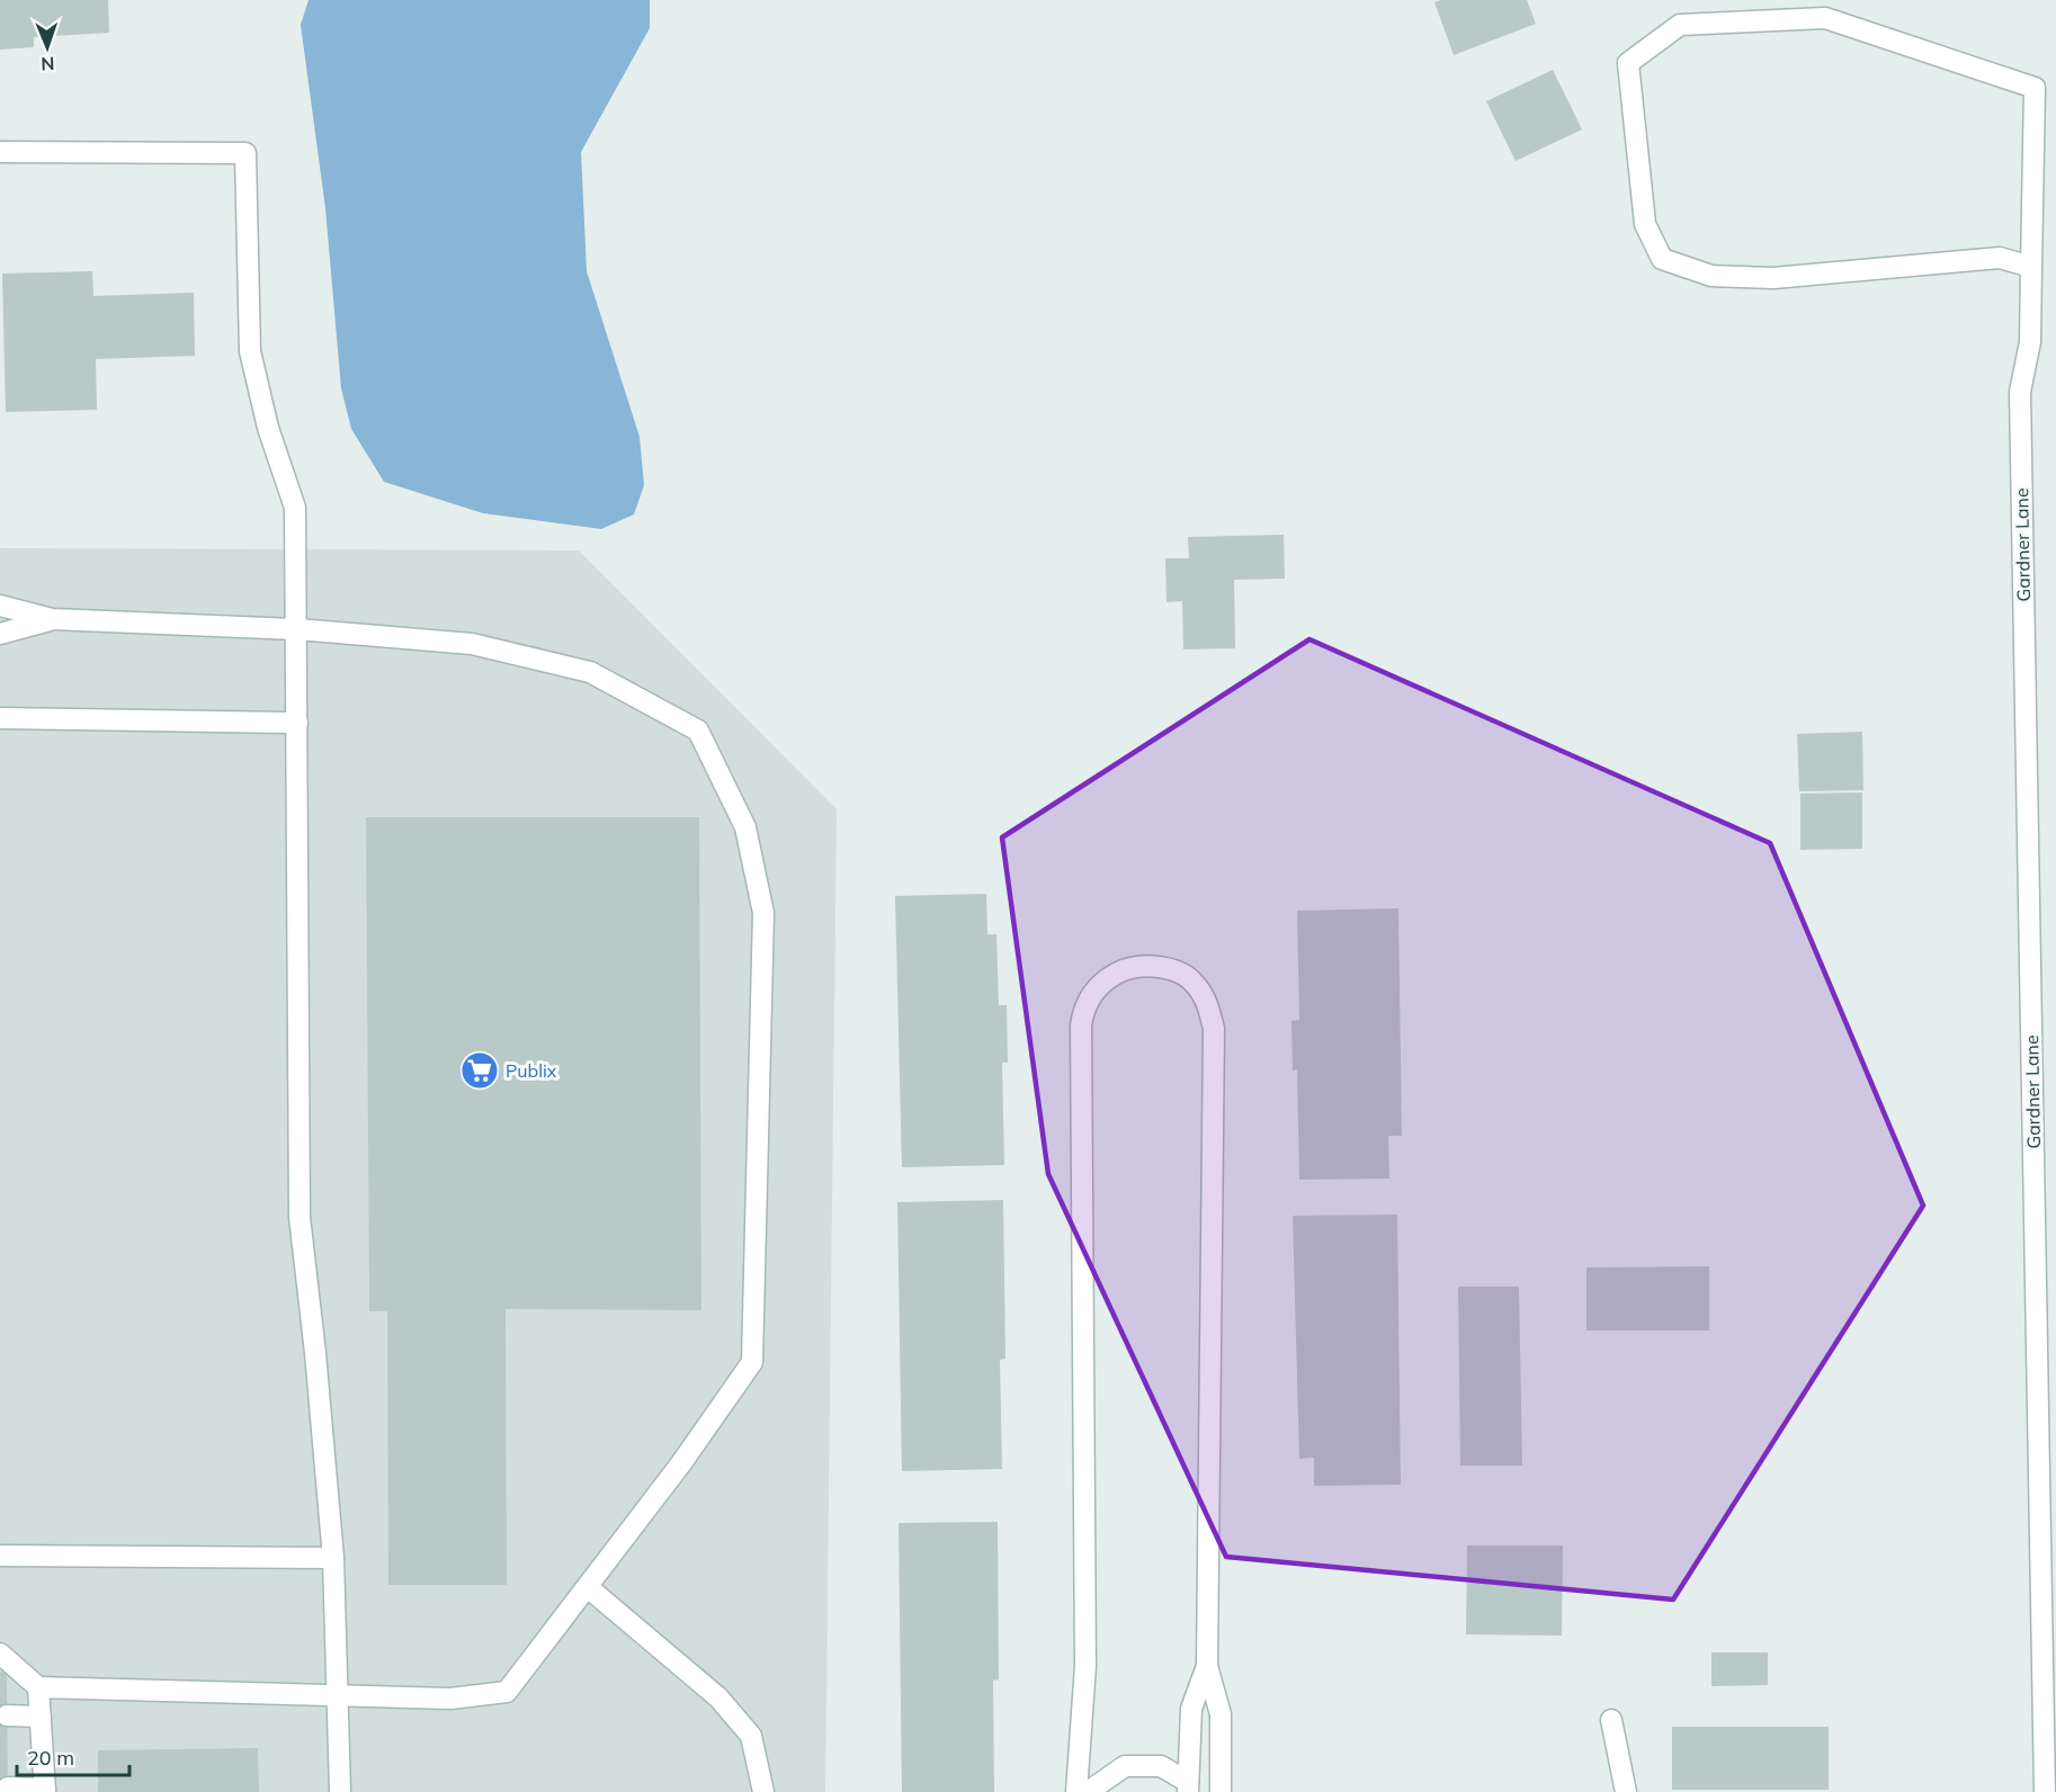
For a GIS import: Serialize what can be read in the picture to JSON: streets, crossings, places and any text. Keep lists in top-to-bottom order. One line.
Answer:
{"streets":{"street":["Gardner Lane"]},"places":{"supermarket":["Publix"]},"scale_bar":"20 m","north":"bottom"}
